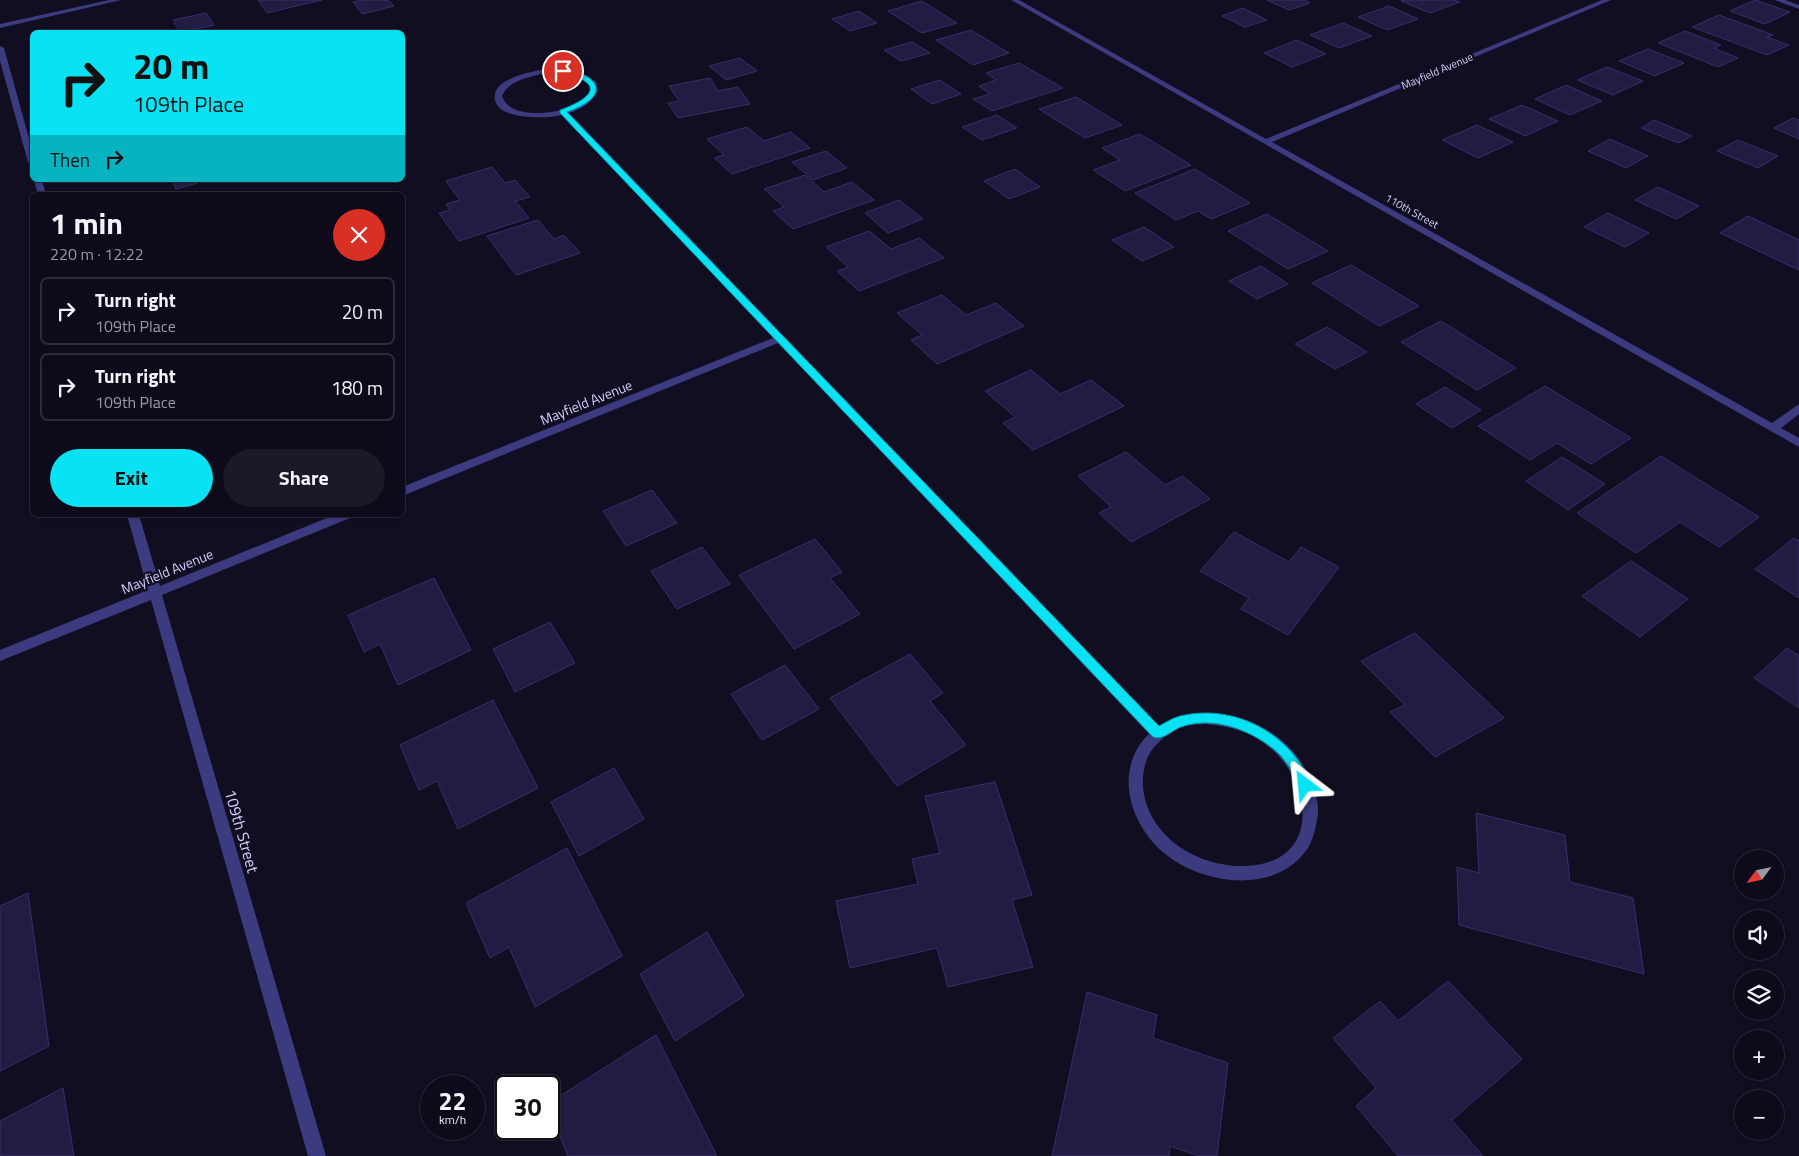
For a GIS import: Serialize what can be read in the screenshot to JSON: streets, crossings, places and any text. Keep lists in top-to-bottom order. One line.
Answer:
{"streets":{"street":["Mayfield Avenue","110th Street","109th Street"]},"crossings":[["Mayfield Avenue","110th Street"],["Mayfield Avenue","109th Street"]],"north":"bottom left","page":{"turn":["20 m","109th Place"],"then":"Then","heading":["1 min","220 m · 12:22"],"list":[{"name":"Turn right","note":"109th Place","value":"20 m"},{"name":"Turn right","note":"109th Place","value":"180 m"}],"buttons":["Exit","Share"],"map_buttons":["+","−"],"speed":"22 km/h","limit":"30"}}
